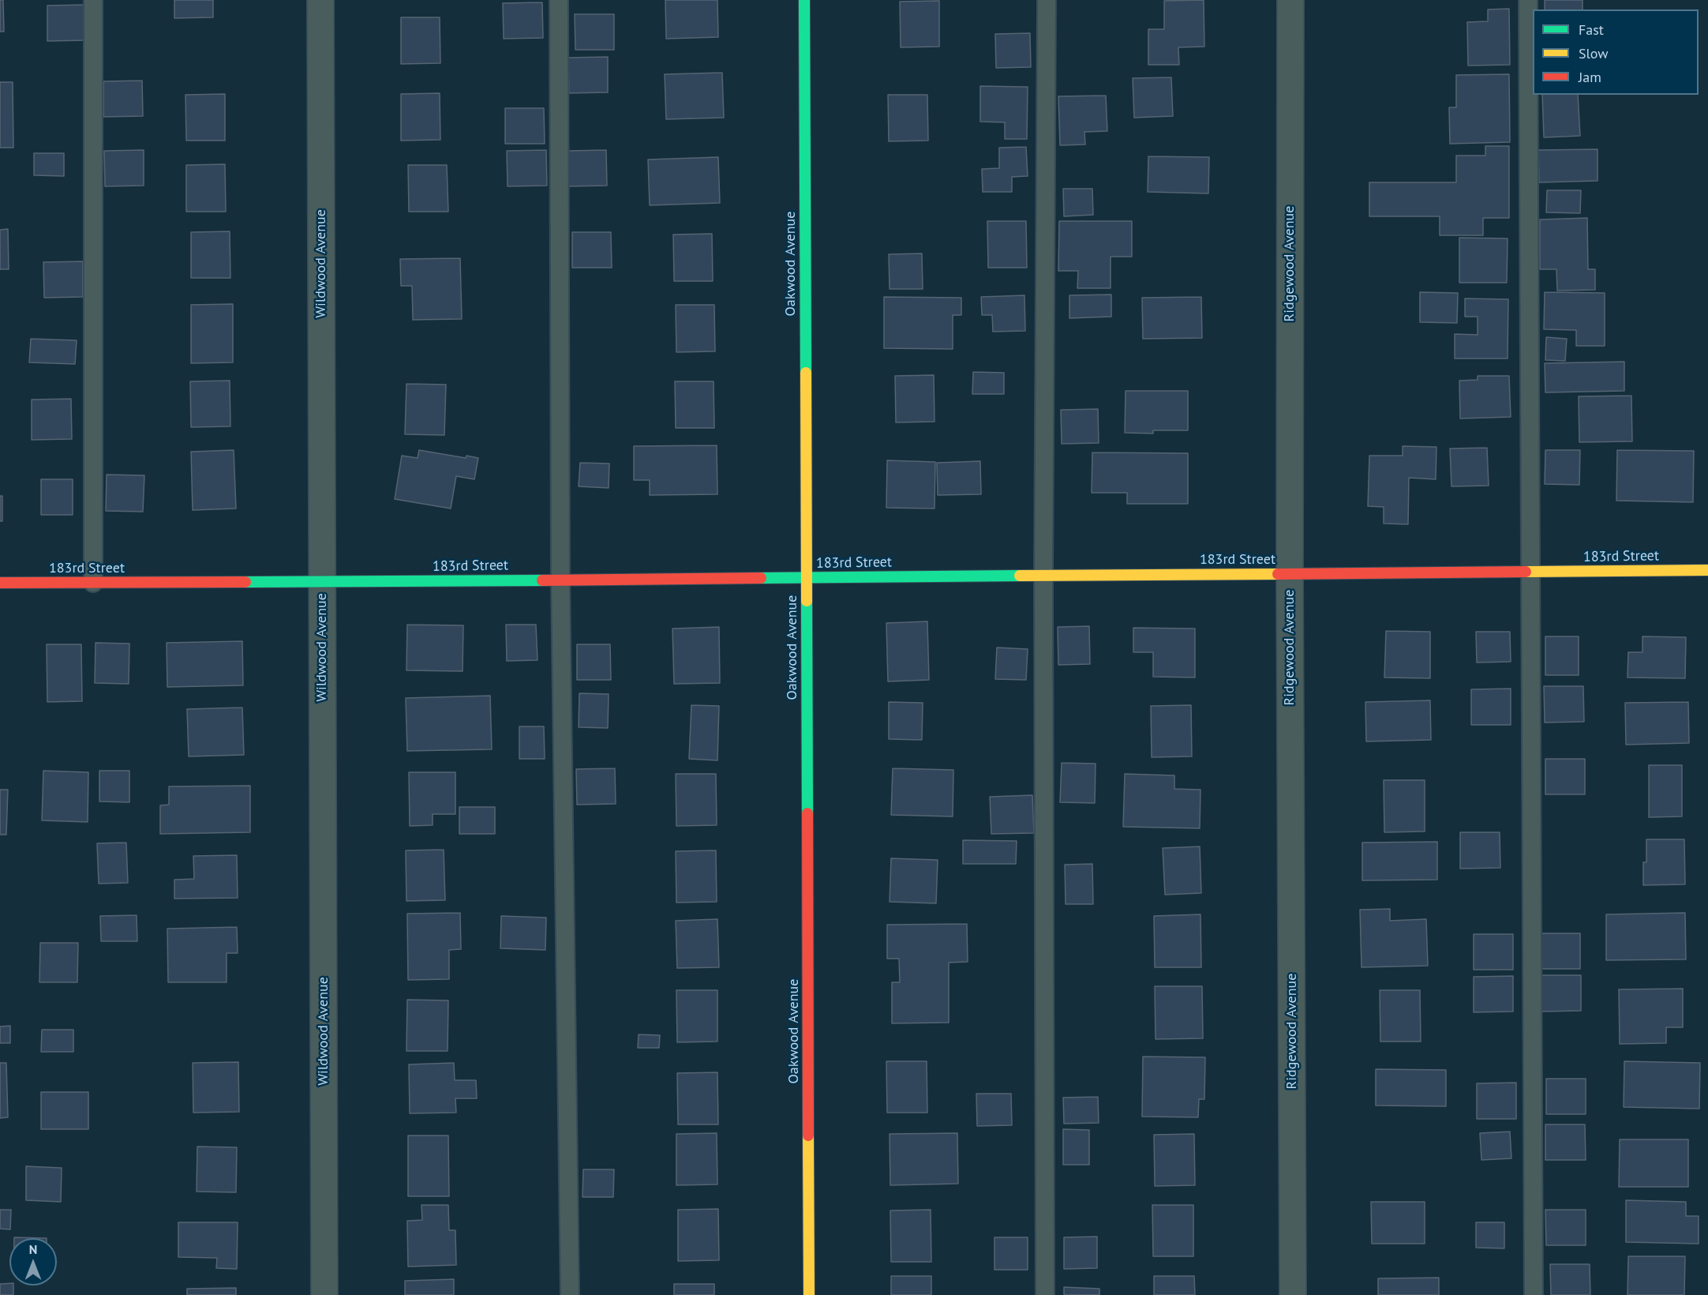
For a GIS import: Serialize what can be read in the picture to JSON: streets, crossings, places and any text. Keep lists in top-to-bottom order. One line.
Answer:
{"streets":{"street":["Wildwood Avenue","Oakwood Avenue","Ridgewood Avenue","183rd Street"]},"crossings":[["Wildwood Avenue","183rd Street"],["Oakwood Avenue","183rd Street"],["Ridgewood Avenue","183rd Street"]],"legend":["Fast","Slow","Jam"],"north":"top"}
